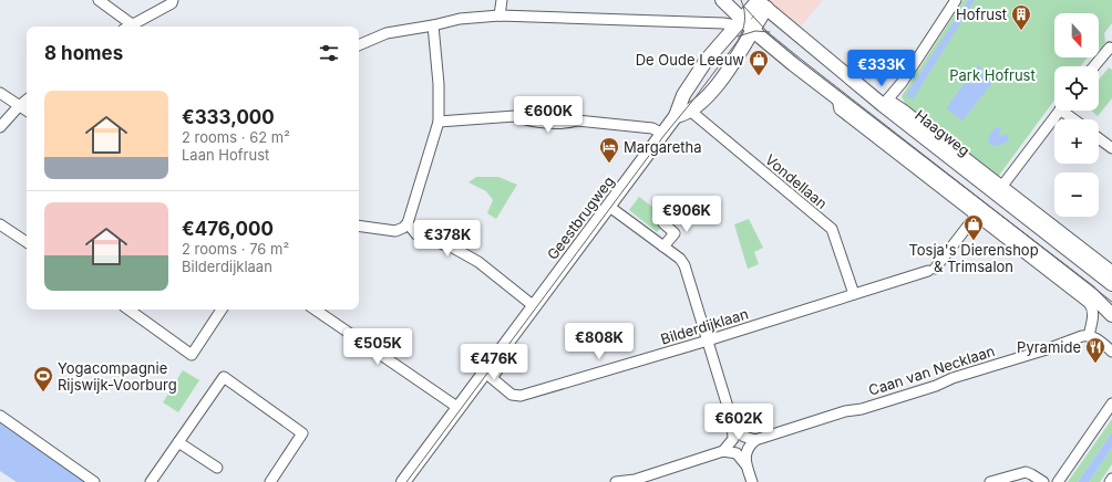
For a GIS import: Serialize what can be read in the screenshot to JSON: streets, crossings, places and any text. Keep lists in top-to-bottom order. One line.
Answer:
{"streets":{"main road":["Haagweg","Geestbrugweg"],"street":["Vondellaan","Bilderdijklaan","Caan van Necklaan"]},"crossings":[["Haagweg","Geestbrugweg"],["Vondellaan","Bilderdijklaan"],["Geestbrugweg","Bilderdijklaan"]],"parks":["Park Hofrust"],"places":{"building":["Hofrust"],"shop":["De Oude Leeuw","Tosja's Dierenshop & Trimsalon"],"hotel":["Margaretha"],"restaurant":["Pyramide"],"sports":["Yogacompagnie Rijswijk-Voorburg"]},"north":"bottom","page":{"map_buttons":["+","−"],"heading":"8 homes","price":["€333K","€600K","€906K","€378K","€808K","€505K","€476K","€602K"],"list":[{"name":"€333,000","note":"2 rooms · 62 m² · Laan Hofrust"},{"name":"€476,000","note":"2 rooms · 76 m² · Bilderdijklaan"}]}}
